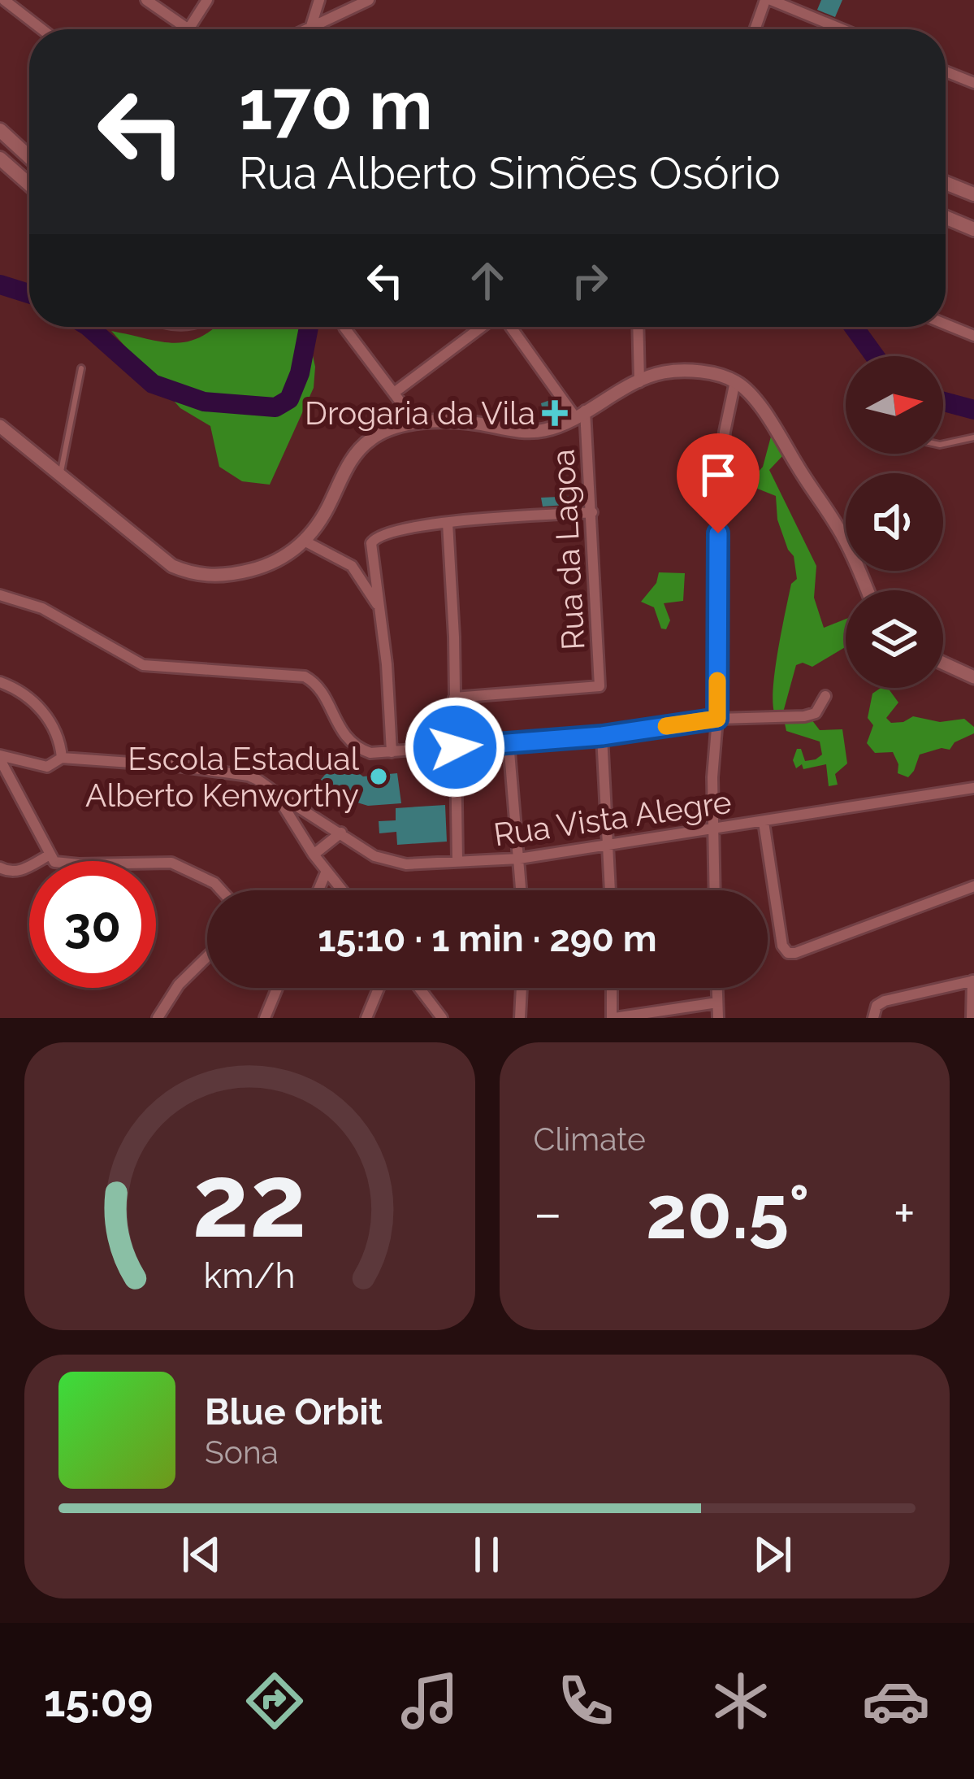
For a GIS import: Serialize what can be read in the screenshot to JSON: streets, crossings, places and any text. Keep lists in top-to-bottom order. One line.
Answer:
{"streets":{"street":["Rua da Lagoa","Rua Vista Alegre"]},"places":{"health":["Drogaria da Vila"],"other":["Escola Estadual Alberto Kenworthy"]},"north":"right","page":{"turn":["170 m","Rua Alberto Simões Osório"],"limit":"30","trip":"15:10 · 1 min · 290 m","tile":"Climate","heat":["−","20.5°","+"],"song":["Blue Orbit","Sona"],"tabs":"15:09","gauge":["22","km/h"]}}
